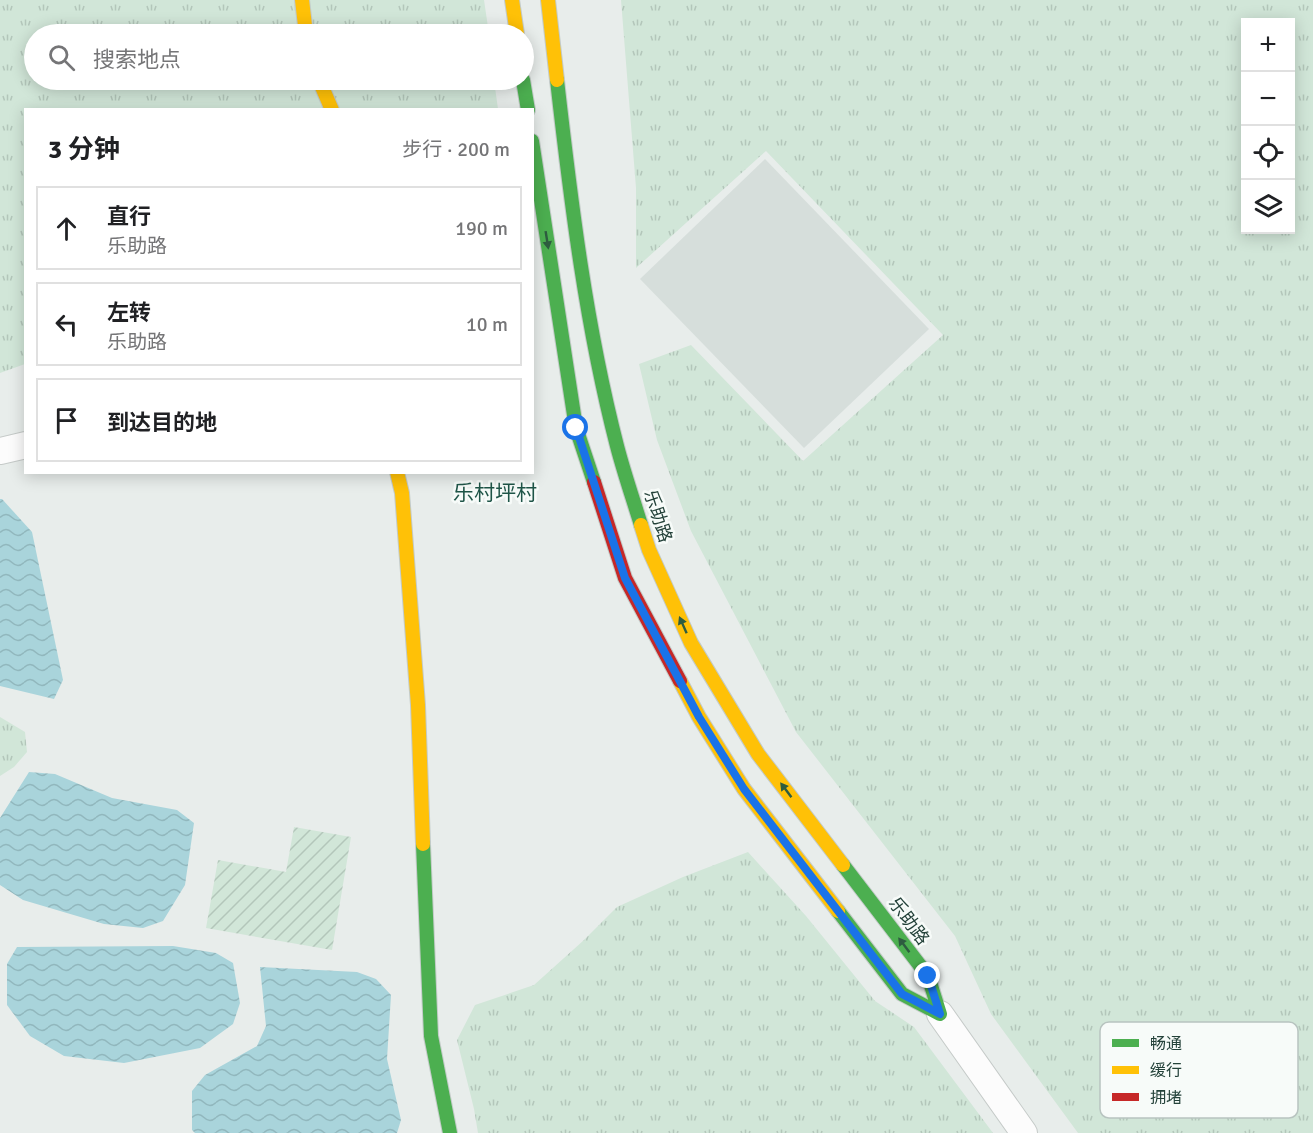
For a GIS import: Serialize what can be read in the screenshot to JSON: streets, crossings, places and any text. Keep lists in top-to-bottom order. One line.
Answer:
{"streets":{"street":["乐助路"]},"districts":["乐村坪村"],"legend":["畅通","缓行","拥堵"],"page":{"map_buttons":["+","−"],"search":"搜索地点","heading":["3 分钟","步行 · 200 m"],"list":[["直行","乐助路","190 m"],["左转","乐助路","10 m"],"到达目的地"]}}
